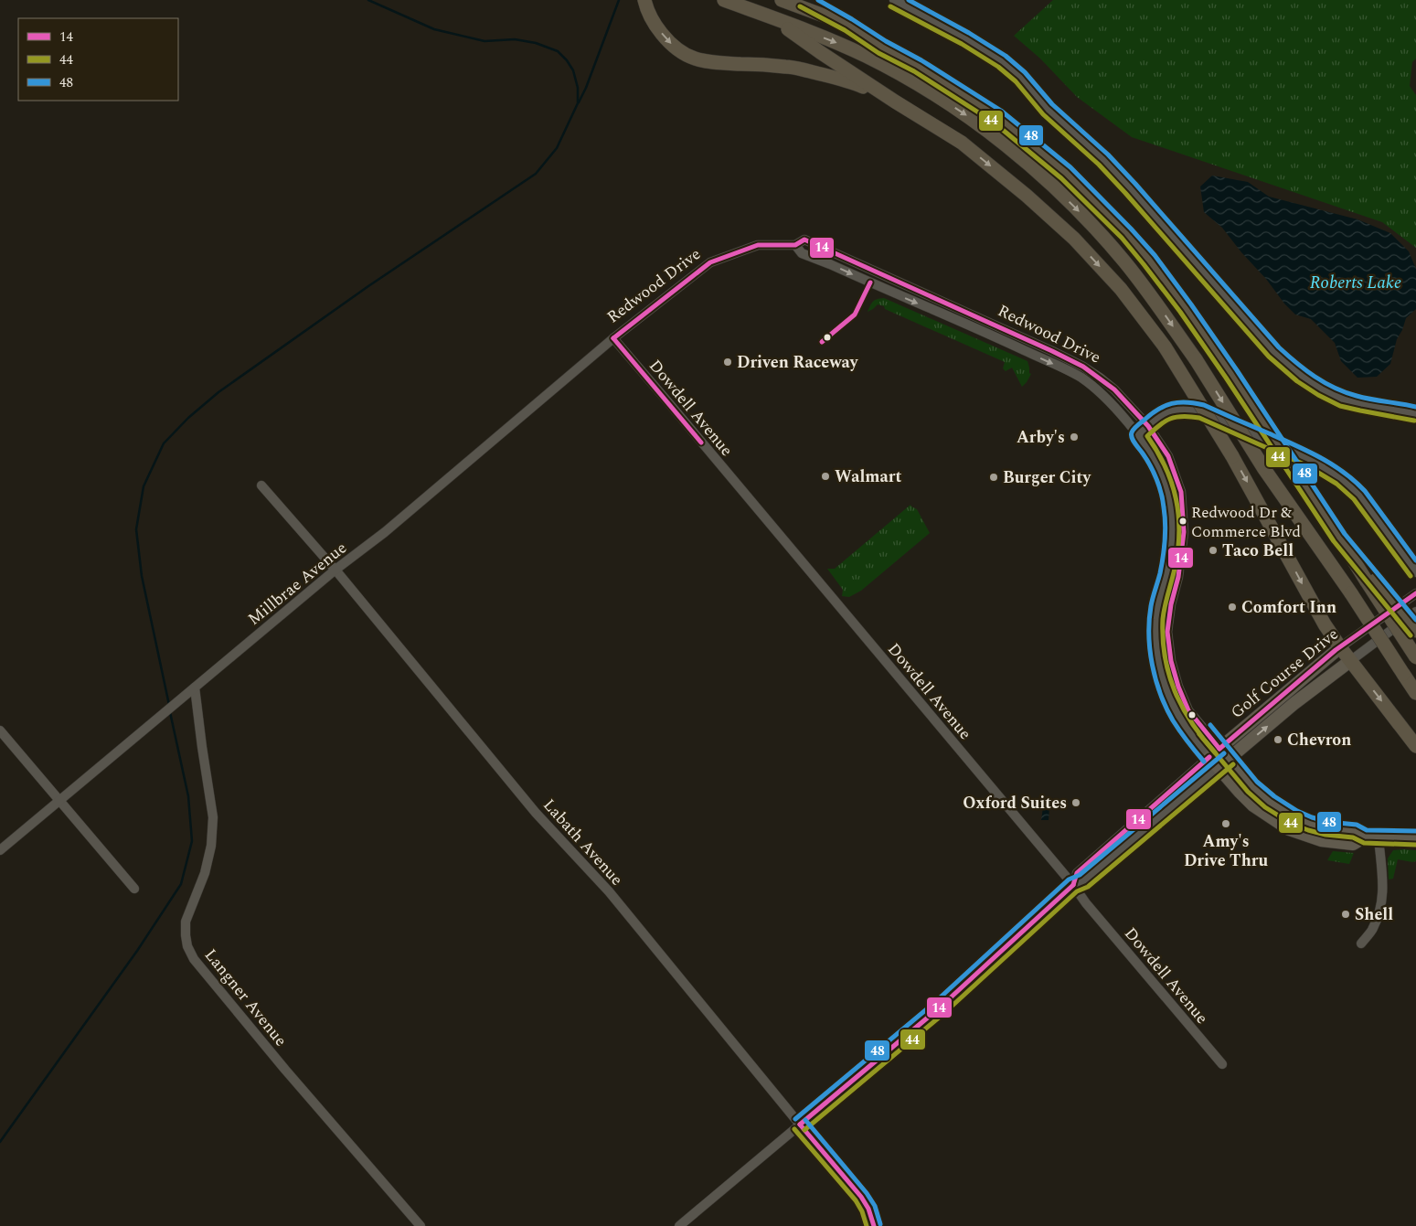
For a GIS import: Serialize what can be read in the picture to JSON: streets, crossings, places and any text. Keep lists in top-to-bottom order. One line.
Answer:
{"streets":{"main road":["Redwood Drive","Golf Course Drive"],"street":["Dowdell Avenue","Millbrae Avenue","Labath Avenue","Langner Avenue"]},"crossings":[["Redwood Drive","Dowdell Avenue"],["Redwood Drive","Millbrae Avenue"],["Redwood Drive","Golf Course Drive"],["Dowdell Avenue","Millbrae Avenue"],["Millbrae Avenue","Labath Avenue"],["Millbrae Avenue","Langner Avenue"]],"water":["Roberts Lake"],"places":["Driven Raceway","Arby's","Walmart","Burger City","Redwood Dr & Commerce Blvd","Taco Bell","Comfort Inn","Chevron","Oxford Suites","Amy's Drive Thru","Shell"],"lines":["transit line 48","transit line 44","transit line 14"],"legend":["14","44","48"]}
